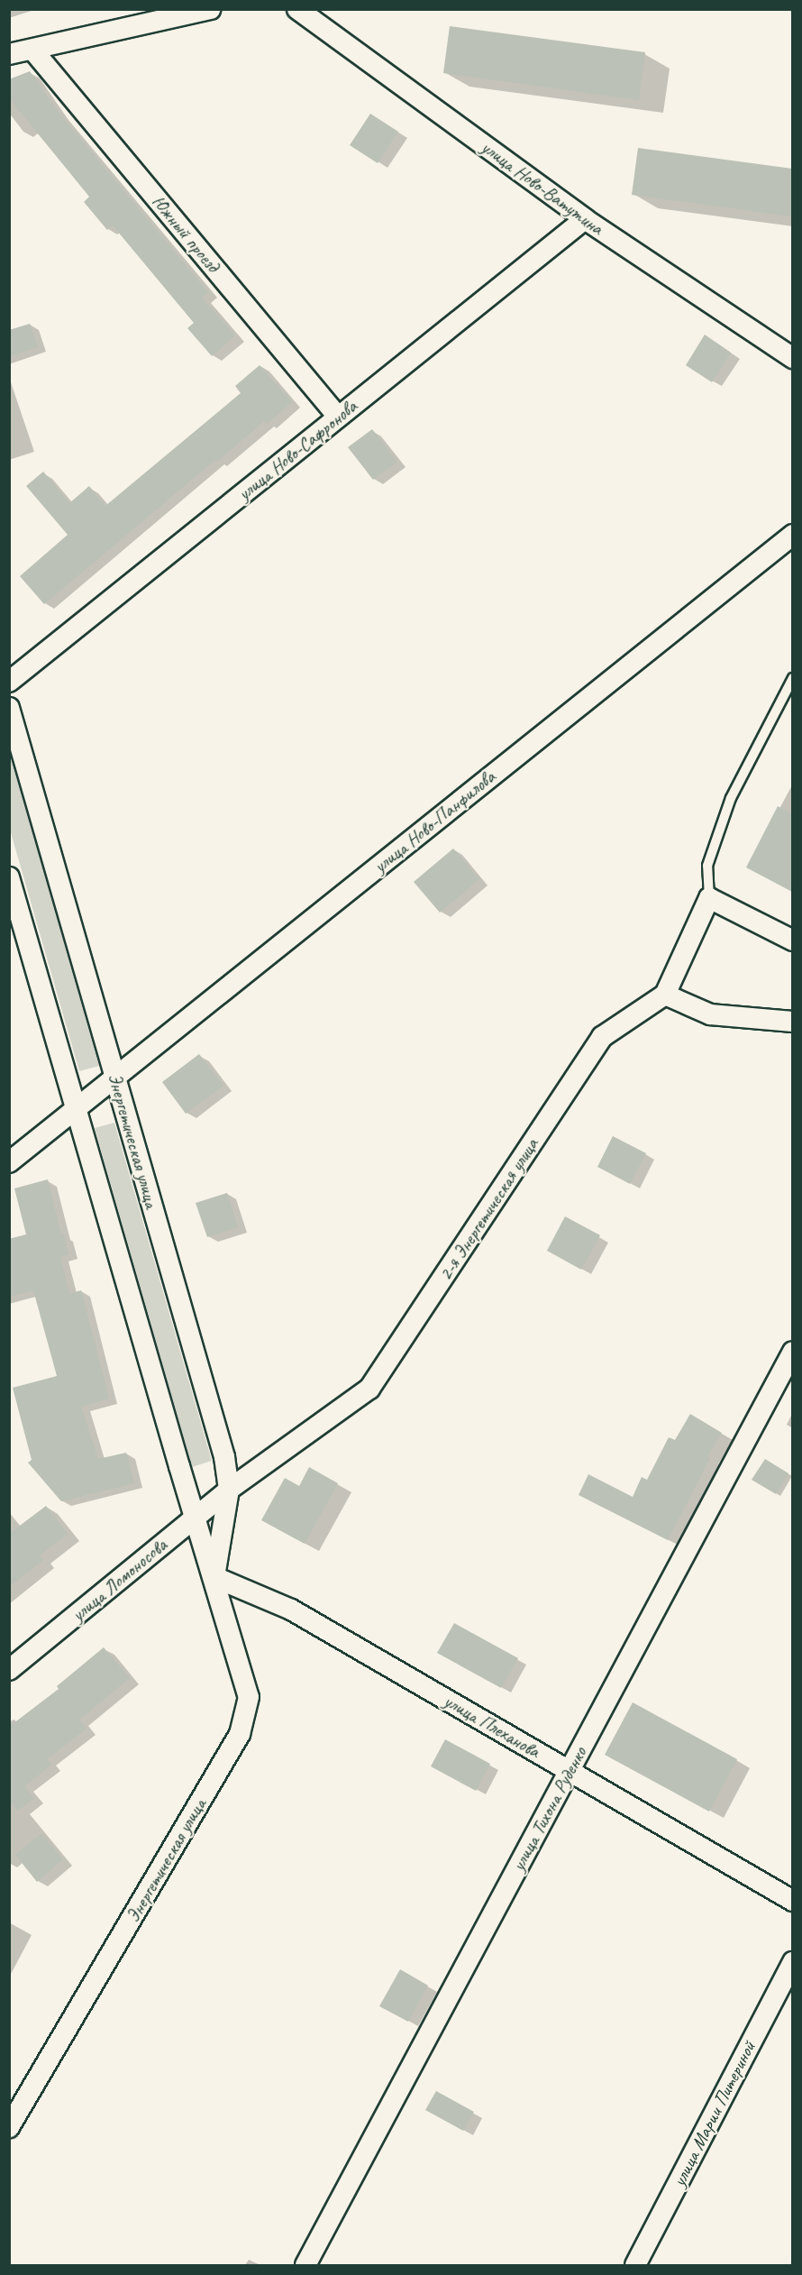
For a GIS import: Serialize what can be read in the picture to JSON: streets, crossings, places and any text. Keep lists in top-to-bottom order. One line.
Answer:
{"streets":{"street":["улица Ново-Ватутина","Южный проезд","улица Ново-Сафронова","улица Ново-Панфилова","Энергетическая улица","2-я Энергетическая улица","улица Ломоносова","улица Плеханова","улица Тихона Руденко","улица Марии Питериной"]},"crossings":[["улица Ново-Ватутина","улица Ново-Сафронова"],["Южный проезд","улица Ново-Сафронова"],["улица Ново-Панфилова","Энергетическая улица"],["Энергетическая улица","2-я Энергетическая улица"],["Энергетическая улица","улица Ломоносова"],["Энергетическая улица","улица Плеханова"],["2-я Энергетическая улица","улица Ломоносова"],["улица Плеханова","улица Тихона Руденко"]]}
